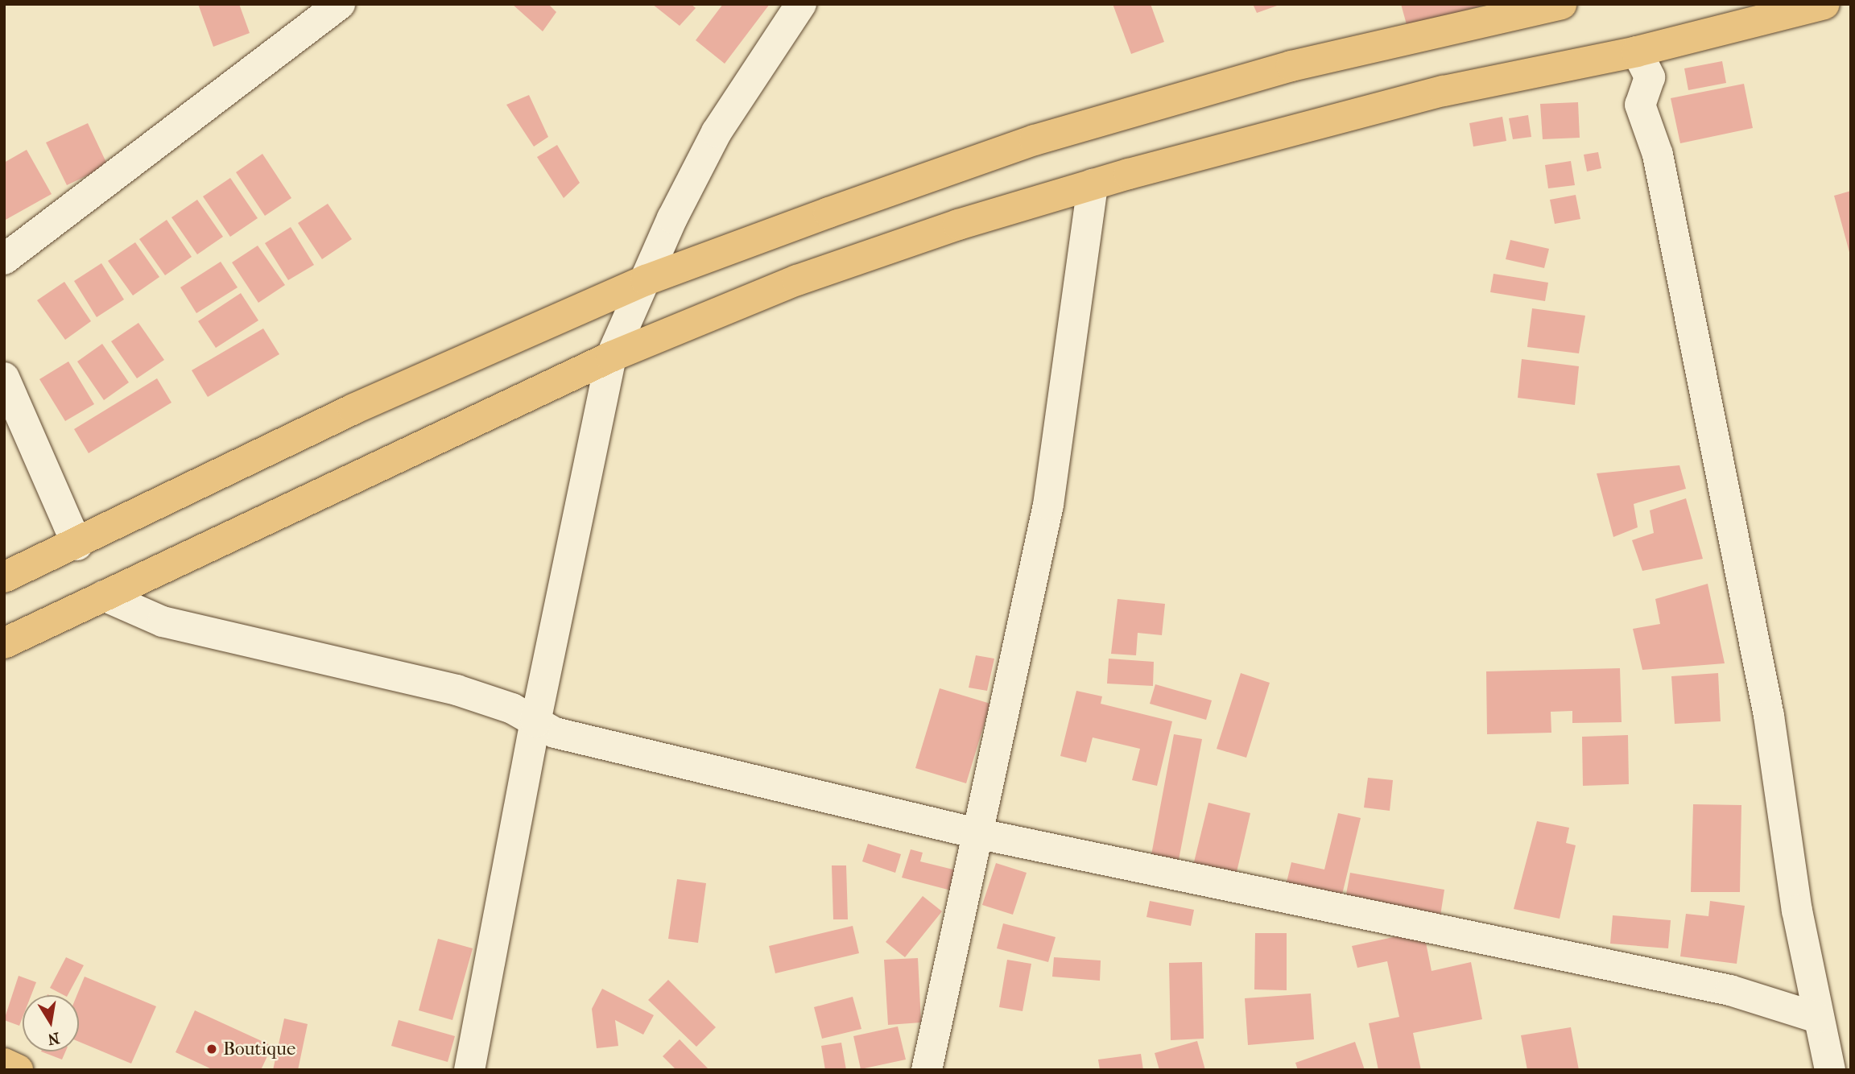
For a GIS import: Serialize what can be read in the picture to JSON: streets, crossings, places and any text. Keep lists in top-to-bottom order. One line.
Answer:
{"places":["Boutique"],"north":"bottom"}
